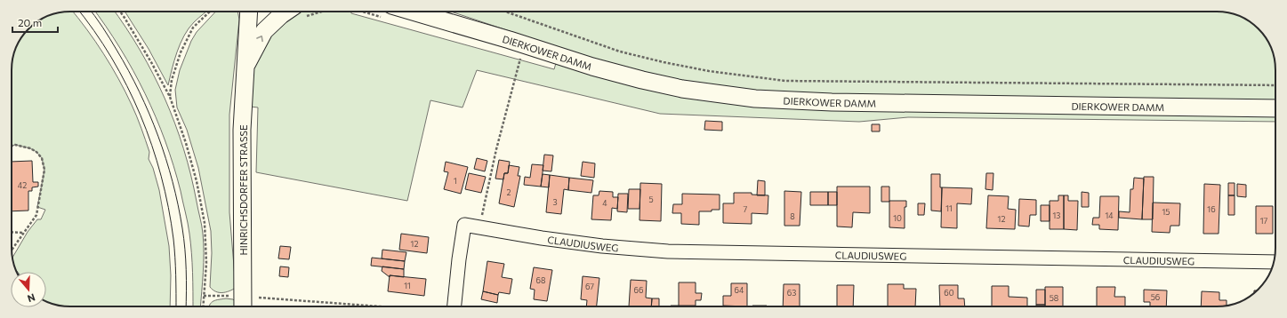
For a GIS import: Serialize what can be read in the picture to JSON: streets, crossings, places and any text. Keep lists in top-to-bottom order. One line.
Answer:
{"streets":{"street":["DIERKOWER DAMM","HINRICHSDORFER STRASSE","CLAUDIUSWEG"]},"house_numbers":["1","42","2","5","3","4","11","7","16","15","13","14","8","10","12","17","12","68","11","67","66","64","63","60","56","58"],"scale_bar":"20 m","north":"bottom"}
